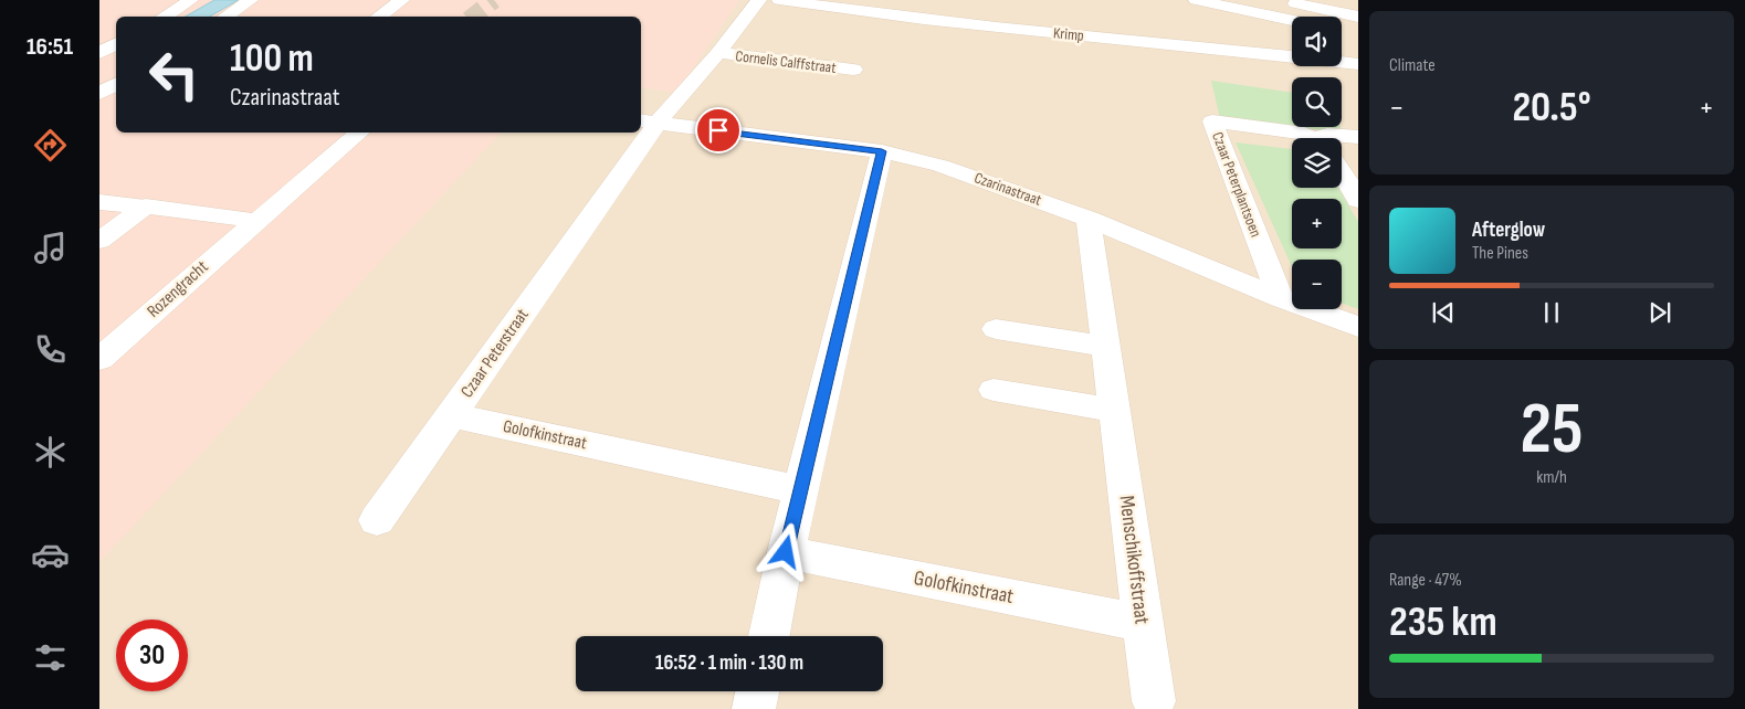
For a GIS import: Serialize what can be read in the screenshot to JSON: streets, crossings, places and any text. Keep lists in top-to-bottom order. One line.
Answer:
{"streets":{"street":["Krimp","Cornelis Calffstraat","Czaar Peterplantsoen","Czarinastraat","Rozengracht","Czaar Peterstraat","Golofkinstraat","Menschikoffstraat"]},"crossings":[["Czaar Peterplantsoen","Czarinastraat"],["Czarinastraat","Czaar Peterstraat"],["Czarinastraat","Menschikoffstraat"],["Czaar Peterstraat","Golofkinstraat"],["Golofkinstraat","Menschikoffstraat"]],"page":{"tabs":"16:51","tile":["Climate",["25","km/h"],["Range · 47%","235 km"]],"map_buttons":["+","−"],"turn":["100 m","Czarinastraat"],"heat":["−","20.5°","+"],"song":["Afterglow","The Pines"],"limit":"30","trip":"16:52 · 1 min · 130 m"}}
